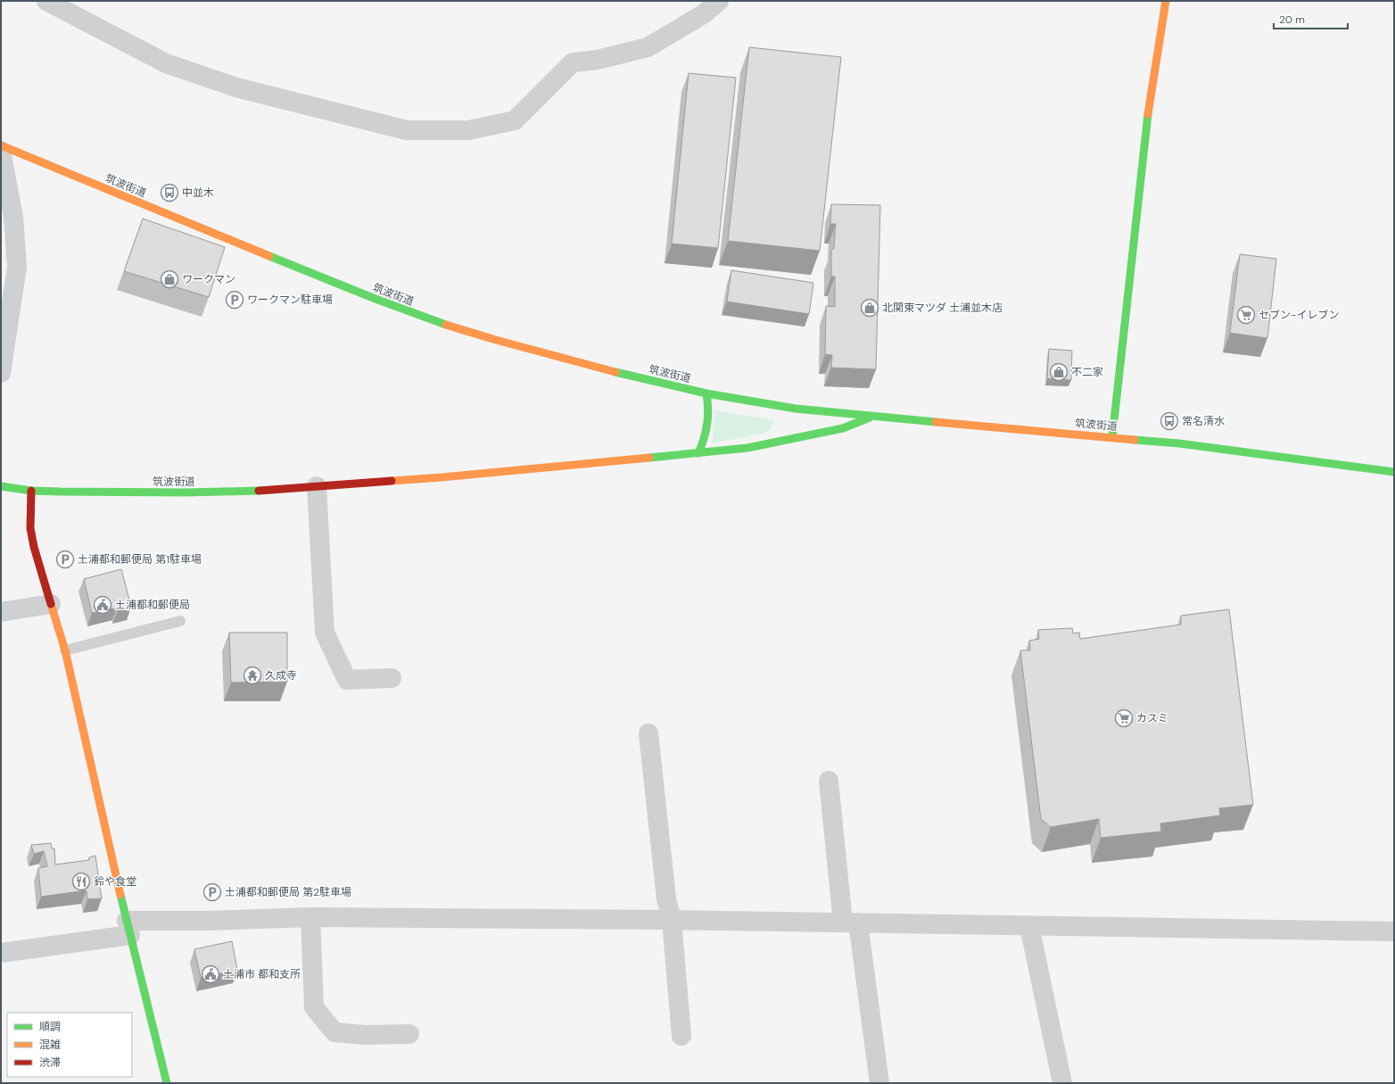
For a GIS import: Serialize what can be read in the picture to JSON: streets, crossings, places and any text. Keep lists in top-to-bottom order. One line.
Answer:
{"streets":{"street":["筑波街道"]},"places":{"bus stop":["中並木","常名清水"],"shop":["ワークマン","北関東マツダ 土浦並木店","不二家"],"parking":["ワークマン駐車場","土浦都和郵便局 第1駐車場","土浦都和郵便局 第2駐車場"],"supermarket":["セブン-イレブン","カスミ"],"public building":["土浦都和郵便局","土浦市 都和支所"],"temple":["久成寺"],"restaurant":["鈴や食堂"]},"legend":["順調","混雑","渋滞"],"scale_bar":"20 m"}
